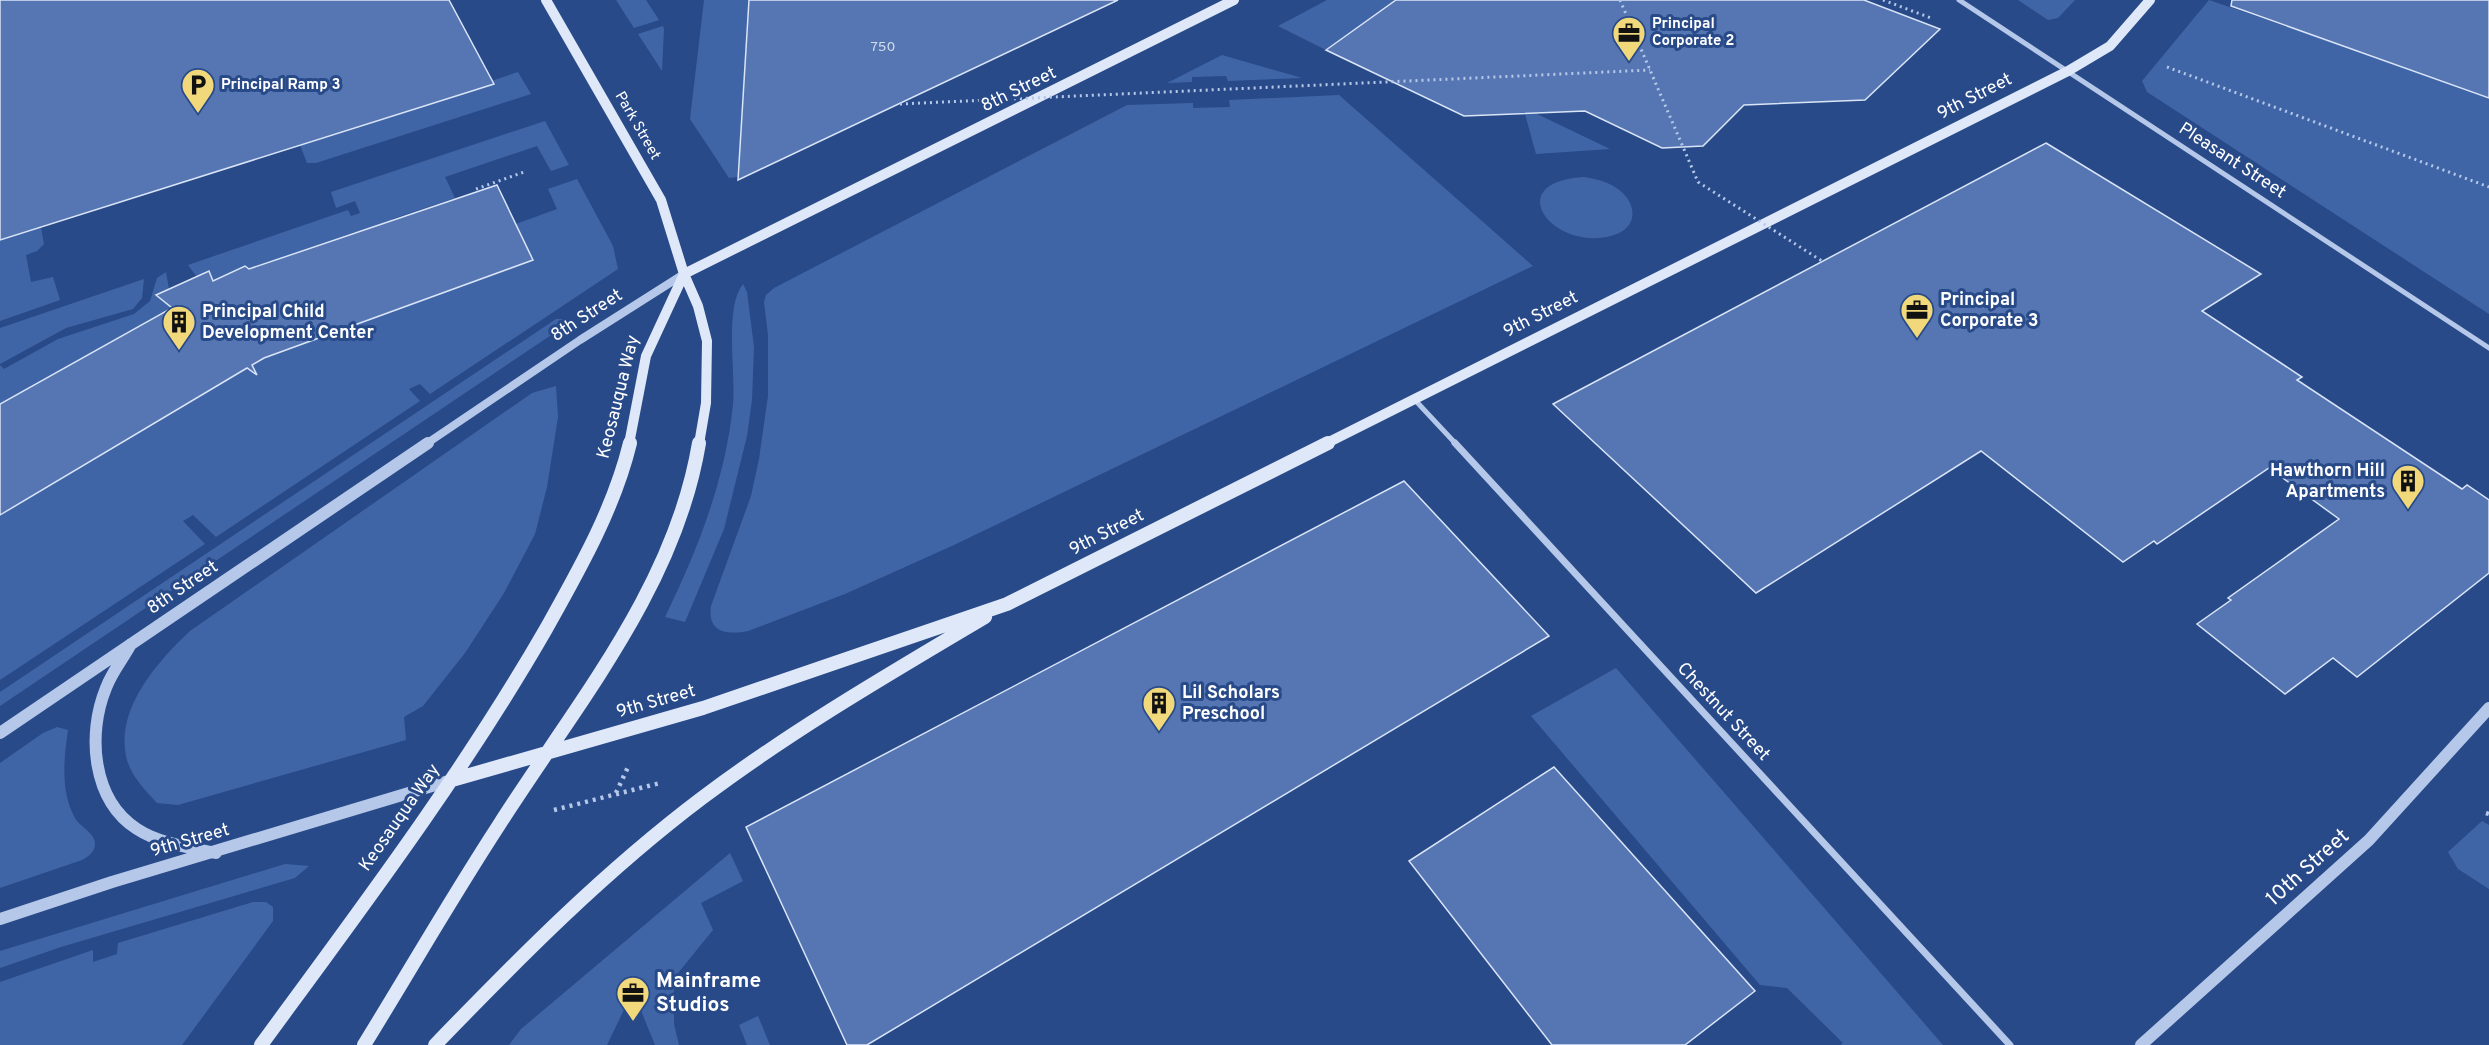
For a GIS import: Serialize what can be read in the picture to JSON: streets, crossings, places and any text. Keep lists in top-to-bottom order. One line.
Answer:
{"streets":{"main road":["8th Street","9th Street","Park Street","Keosauqua Way"],"street":["Pleasant Street","Chestnut Street","10th Street"]},"crossings":[["8th Street","Park Street"],["8th Street","Keosauqua Way"],["9th Street","Pleasant Street"],["9th Street","Keosauqua Way"],["9th Street","Chestnut Street"],["Park Street","Keosauqua Way"]],"places":{"office":["Principal Corporate 2","Principal Corporate 3","Mainframe Studios"],"parking":["Principal Ramp 3"],"building":["Principal Child Development Center","Hawthorn Hill Apartments","Lil Scholars Preschool"]},"house_numbers":["750"]}
